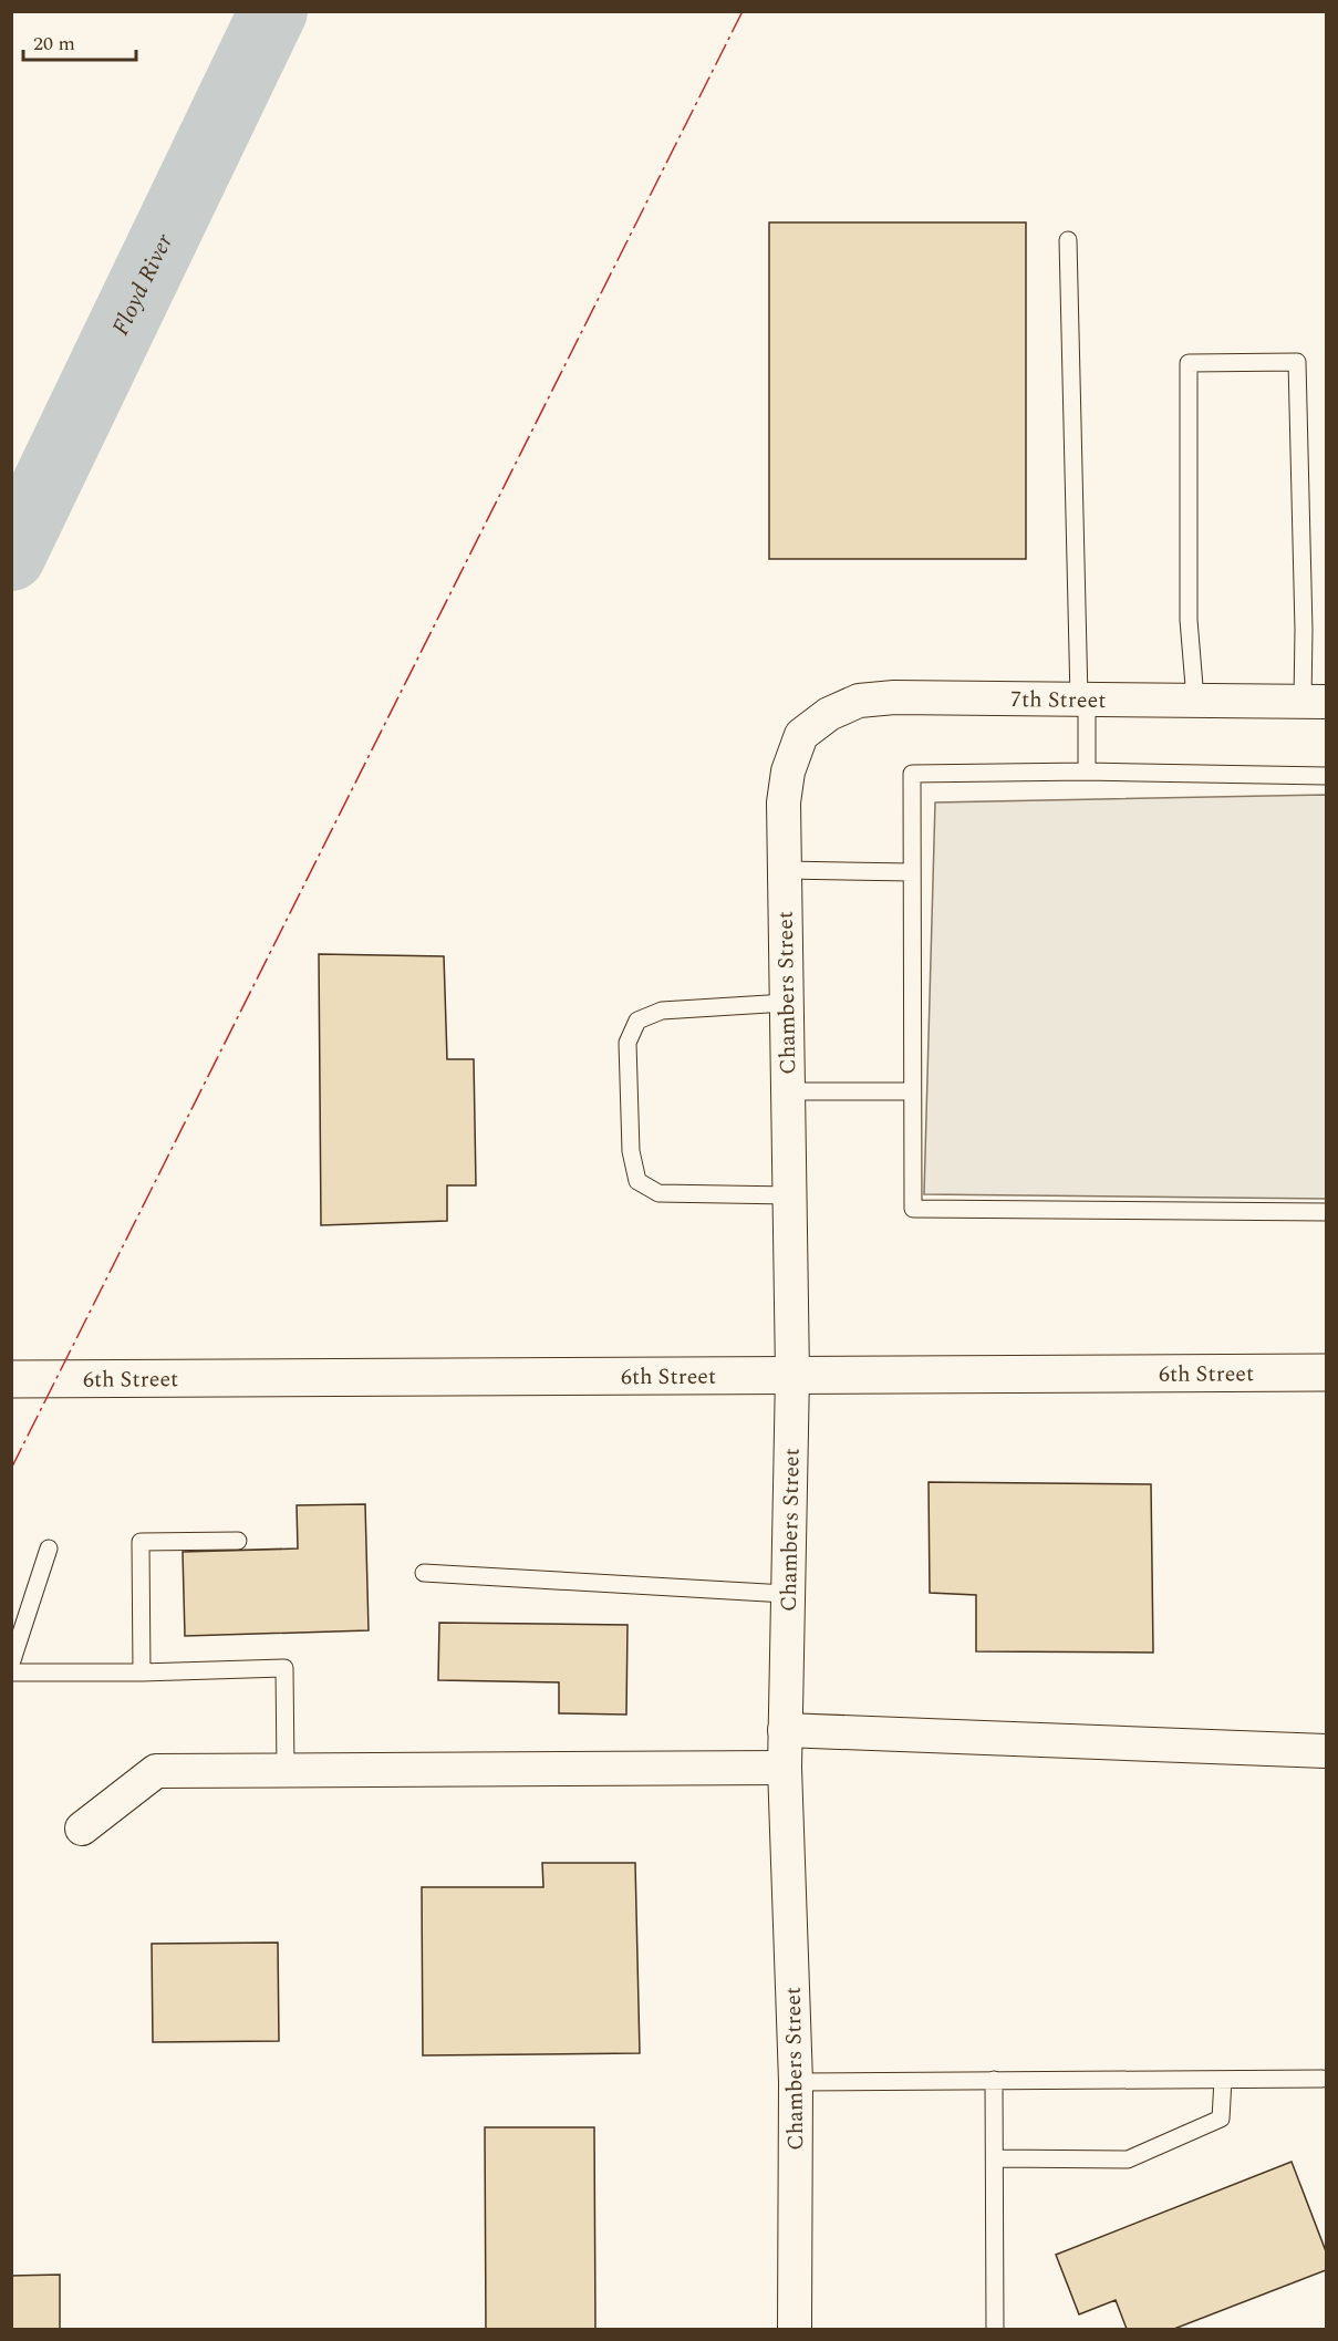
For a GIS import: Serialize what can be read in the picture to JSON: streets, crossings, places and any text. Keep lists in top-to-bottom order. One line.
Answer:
{"streets":{"main road":["6th Street"],"street":["7th Street","Chambers Street"]},"crossings":[["7th Street","Chambers Street"],["Chambers Street","6th Street"]],"water":["Floyd River"],"scale_bar":"20 m"}
